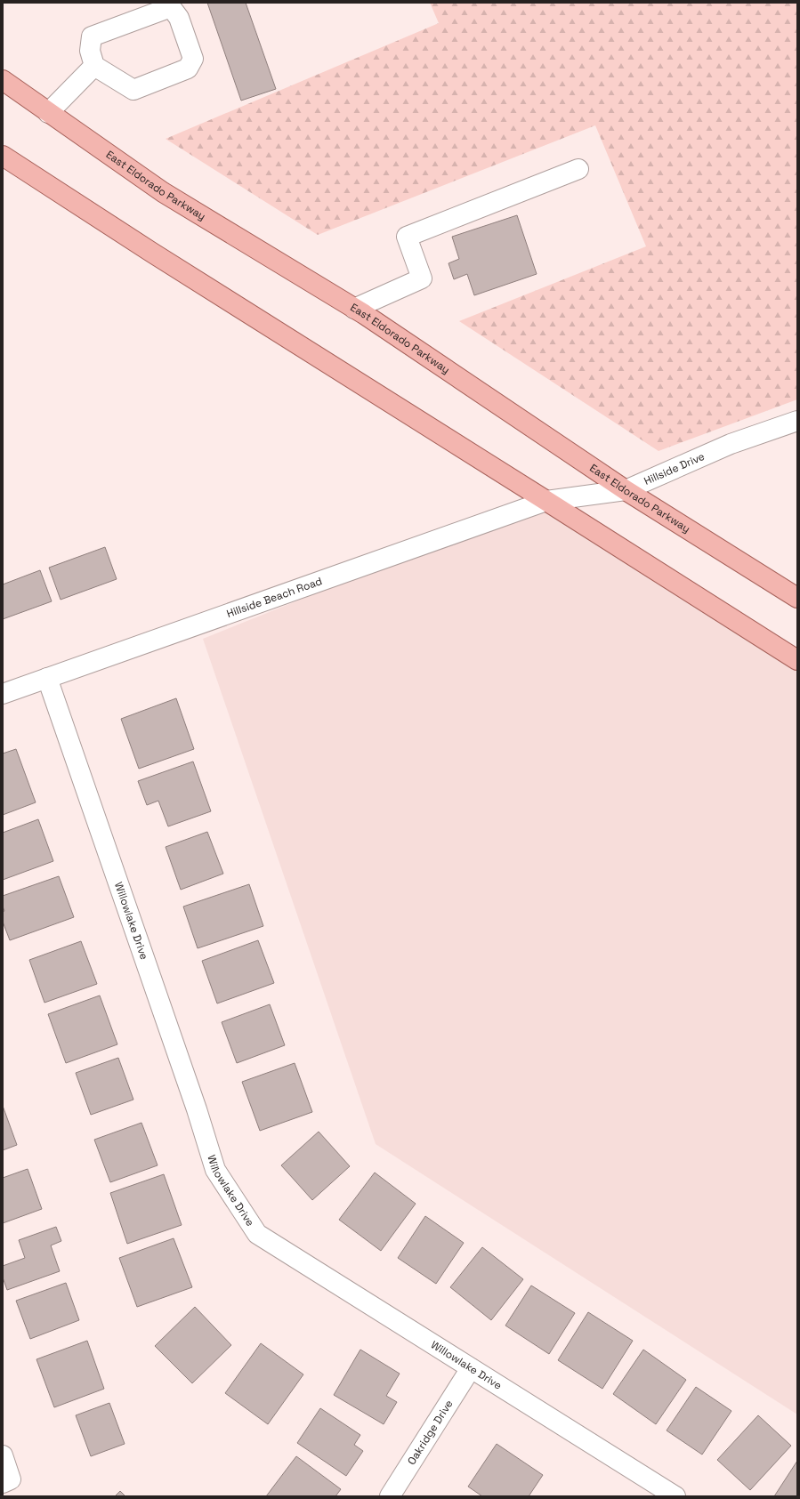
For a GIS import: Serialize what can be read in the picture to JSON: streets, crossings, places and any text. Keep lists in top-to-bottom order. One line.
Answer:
{"streets":{"main road":["East Eldorado Parkway"],"street":["Hillside Drive","Hillside Beach Road","Willowlake Drive","Oakridge Drive"]},"crossings":[["East Eldorado Parkway","Hillside Drive"],["Hillside Drive","Hillside Beach Road"],["Hillside Beach Road","Willowlake Drive"],["Willowlake Drive","Oakridge Drive"]]}
